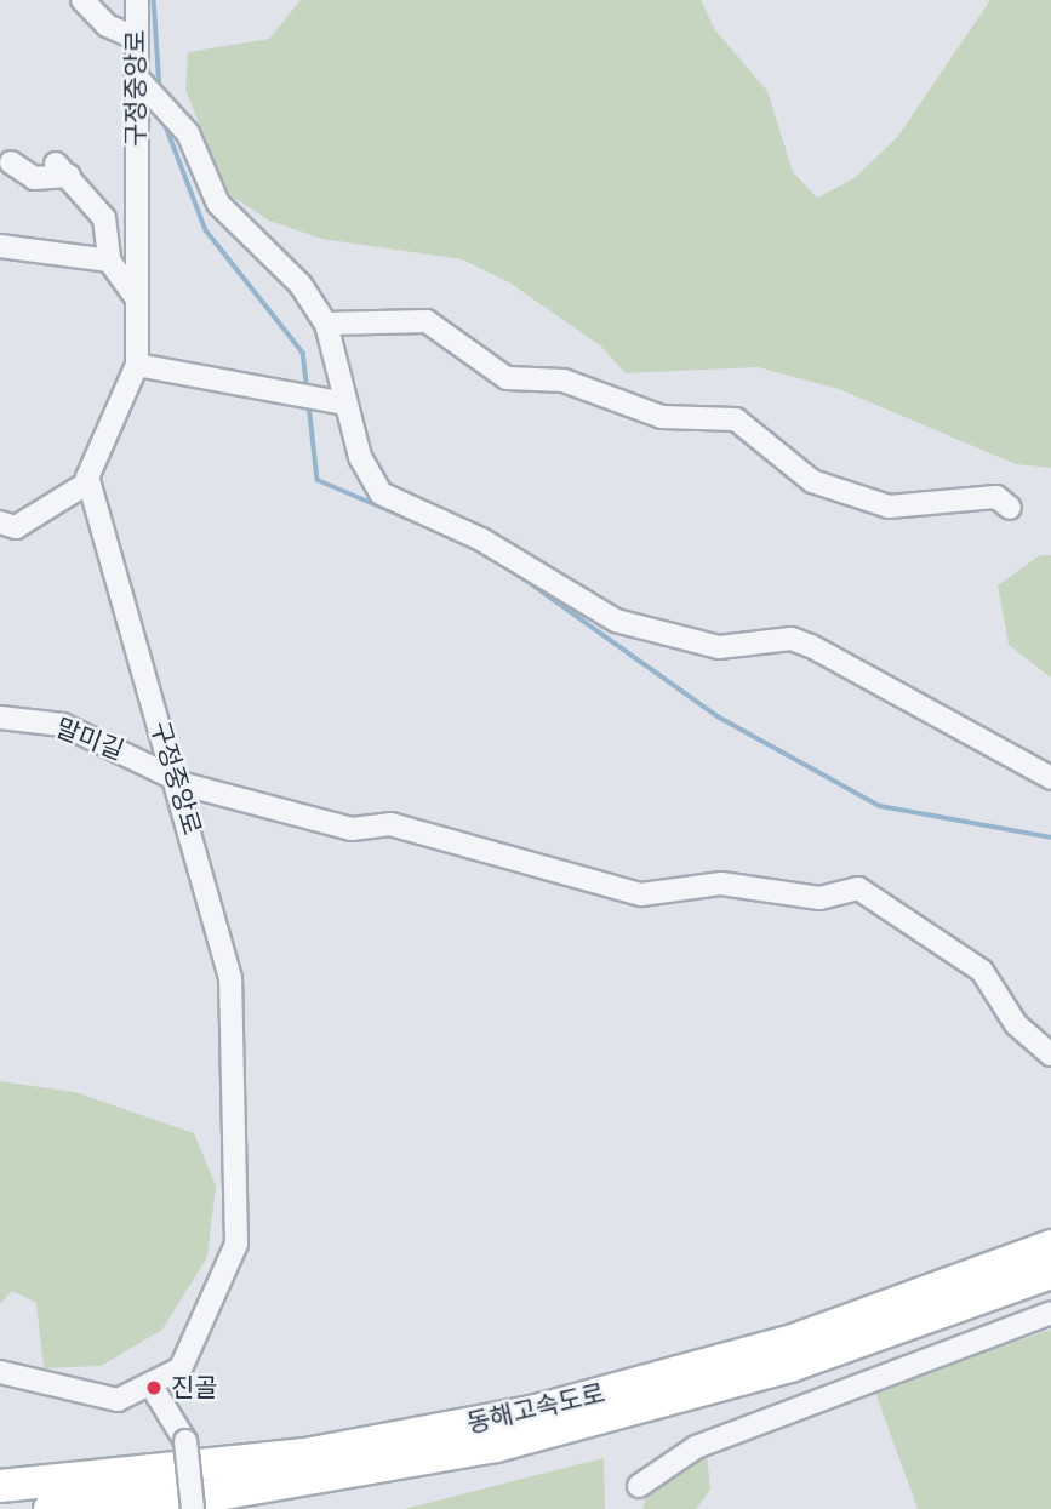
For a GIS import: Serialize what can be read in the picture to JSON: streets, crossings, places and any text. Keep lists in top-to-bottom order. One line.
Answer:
{"streets":{"highway":["동해고속도로"],"street":["구정중앙로","말미길"]},"crossings":[["구정중앙로","말미길"]],"places":["진골"]}
